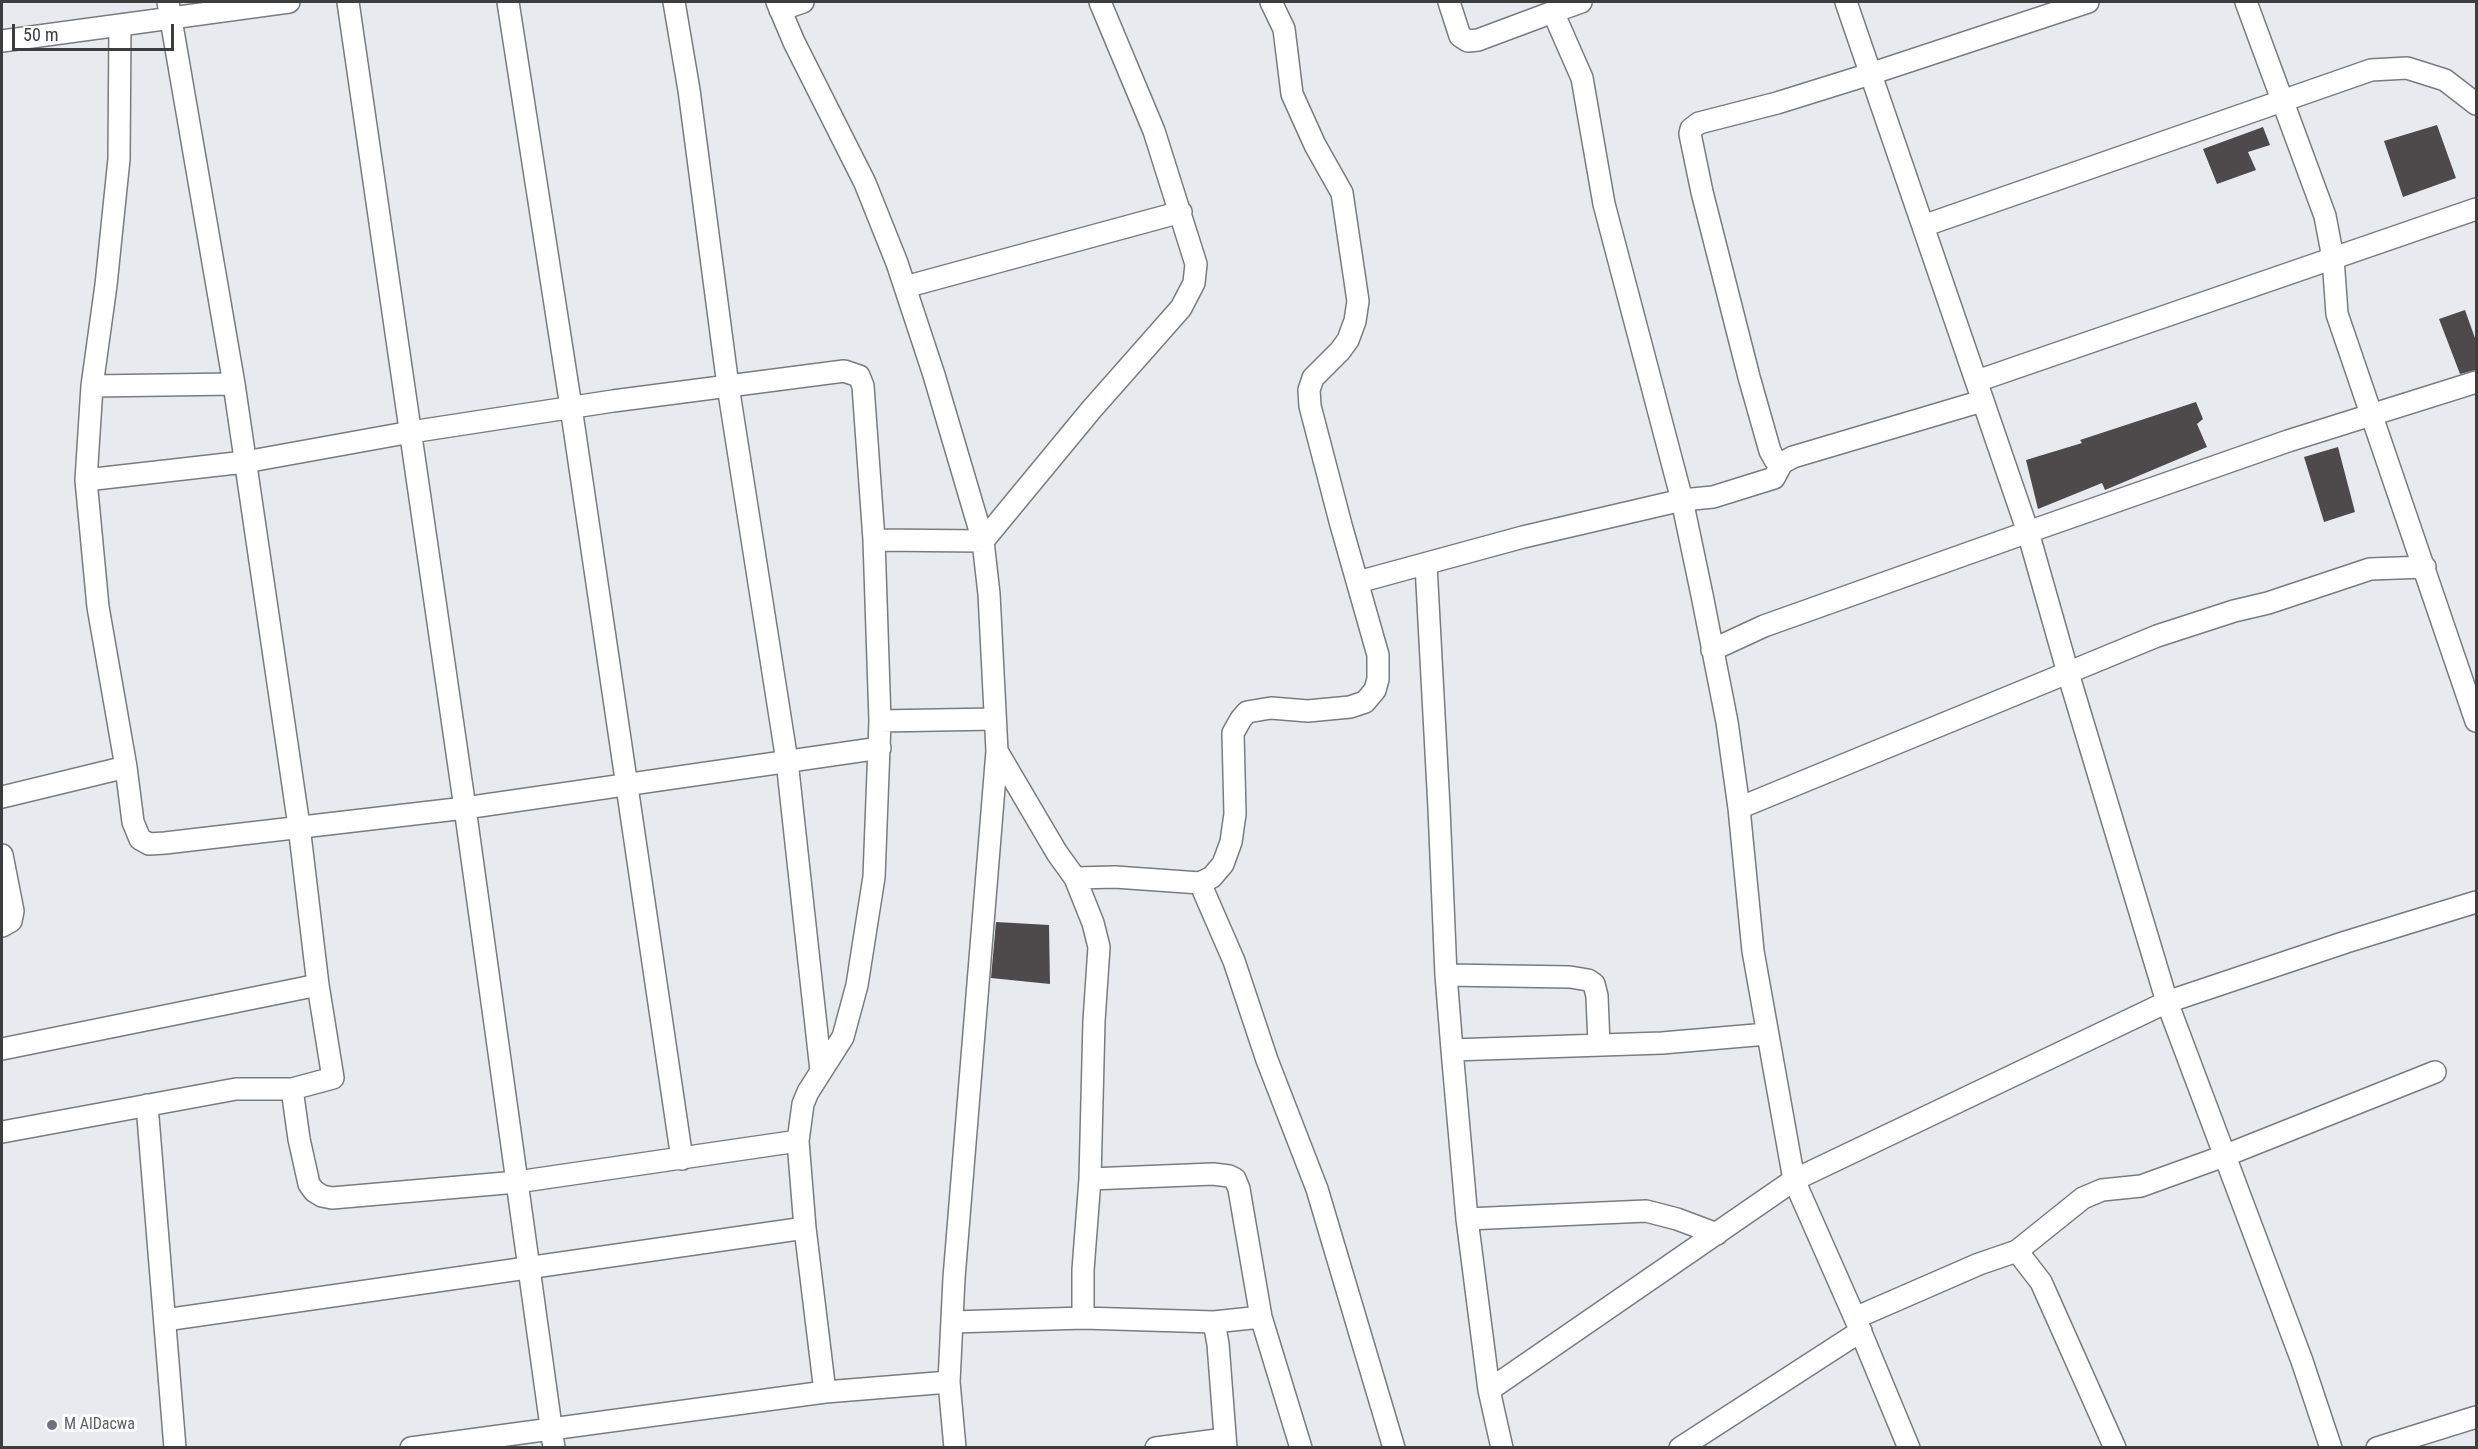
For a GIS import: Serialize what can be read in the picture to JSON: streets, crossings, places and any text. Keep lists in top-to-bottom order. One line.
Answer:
{"places":["M AlDacwa"],"scale_bar":"50 m"}
